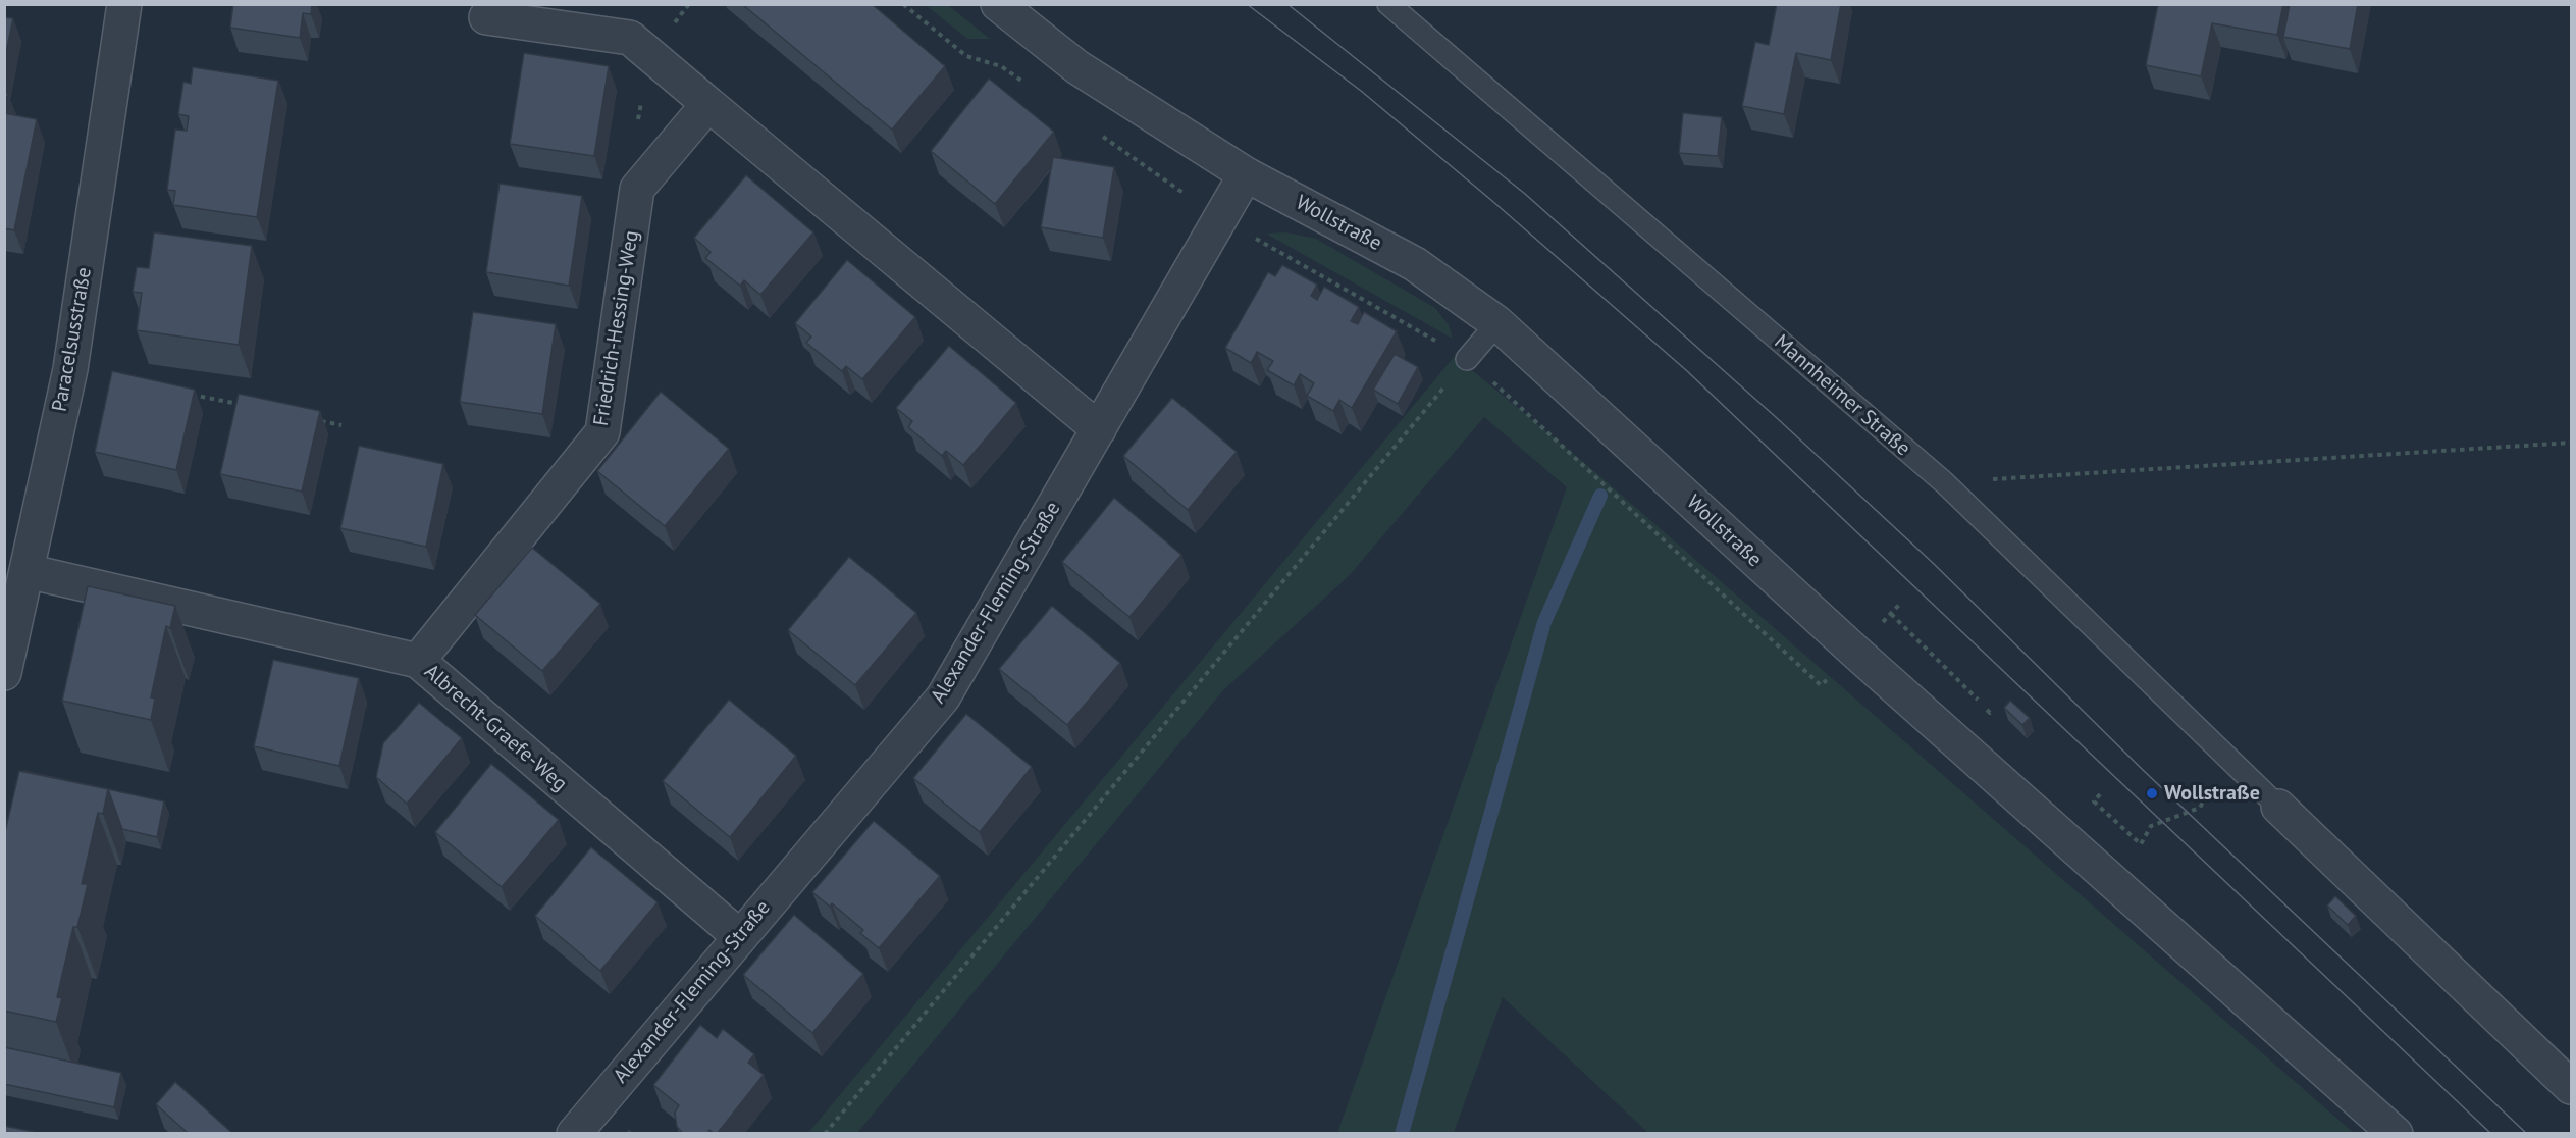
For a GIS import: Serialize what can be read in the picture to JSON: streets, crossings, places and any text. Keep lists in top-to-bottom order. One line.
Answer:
{"streets":{"street":["Wollstraße","Friedrich-Hessing-Weg","Paracelsusstraße","Alexander-Fleming-Straße","Albrecht-Graefe-Weg"],"lane":["Mannheimer Straße"]},"crossings":[["Wollstraße","Alexander-Fleming-Straße"],["Friedrich-Hessing-Weg","Albrecht-Graefe-Weg"],["Paracelsusstraße","Albrecht-Graefe-Weg"],["Alexander-Fleming-Straße","Albrecht-Graefe-Weg"]],"places":["Wollstraße"]}
